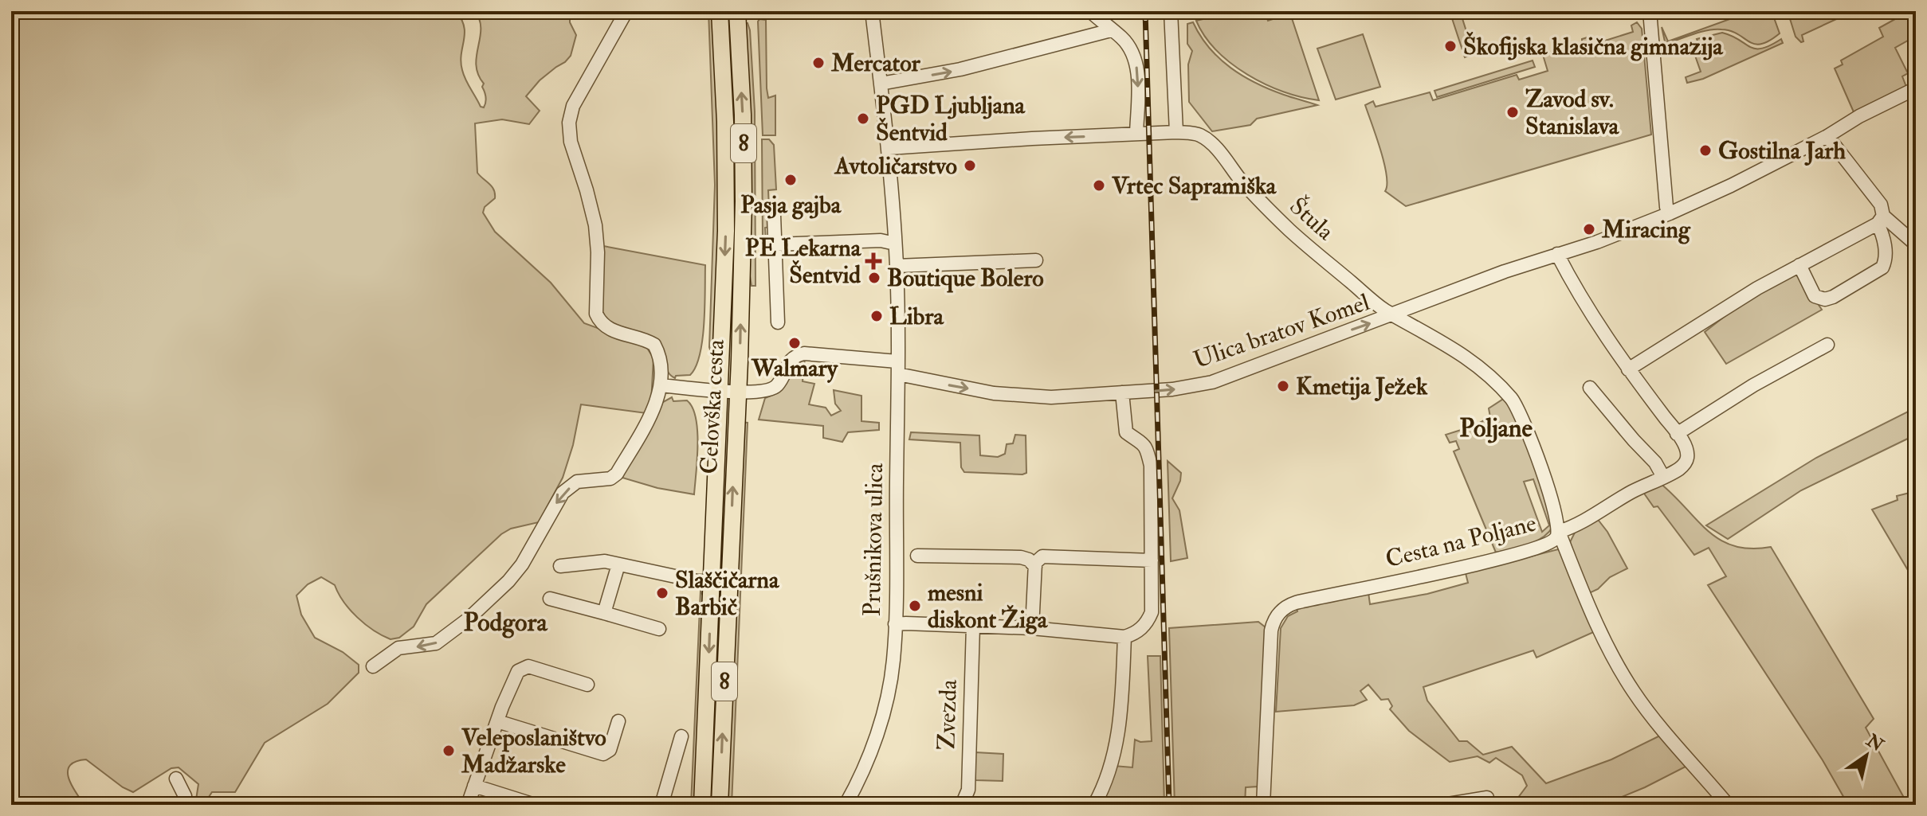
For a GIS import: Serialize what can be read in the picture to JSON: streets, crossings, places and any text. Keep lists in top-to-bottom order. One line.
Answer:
{"streets":{"main road":["8","Celovška cesta"],"street":["Štula","Ulica bratov Komel","Prušnikova ulica","Cesta na Poljane","Zvezda"]},"crossings":[["Štula","Ulica bratov Komel"],["Štula","Prušnikova ulica"],["Štula","Cesta na Poljane"],["Ulica bratov Komel","Celovška cesta"],["Ulica bratov Komel","Prušnikova ulica"],["Ulica bratov Komel","Cesta na Poljane"]],"one_way":["Ulica bratov Komel"],"districts":["Poljane","Podgora"],"places":{"other":["Škofijska klasična gimnazija","Mercator","Zavod sv. Stanislava","PGD Ljubljana Šentvid","Gostilna Jarh","Avtoličarstvo","Pasja gajba","Vrtec Sapramiška","Miracing","Boutique Bolero","Libra","Walmary","Kmetija Ježek","Slaščičarna Barbič","mesni diskont Žiga","Veleposlaništvo Madžarske"],"health":["PE Lekarna Šentvid"]},"north":"top right"}
